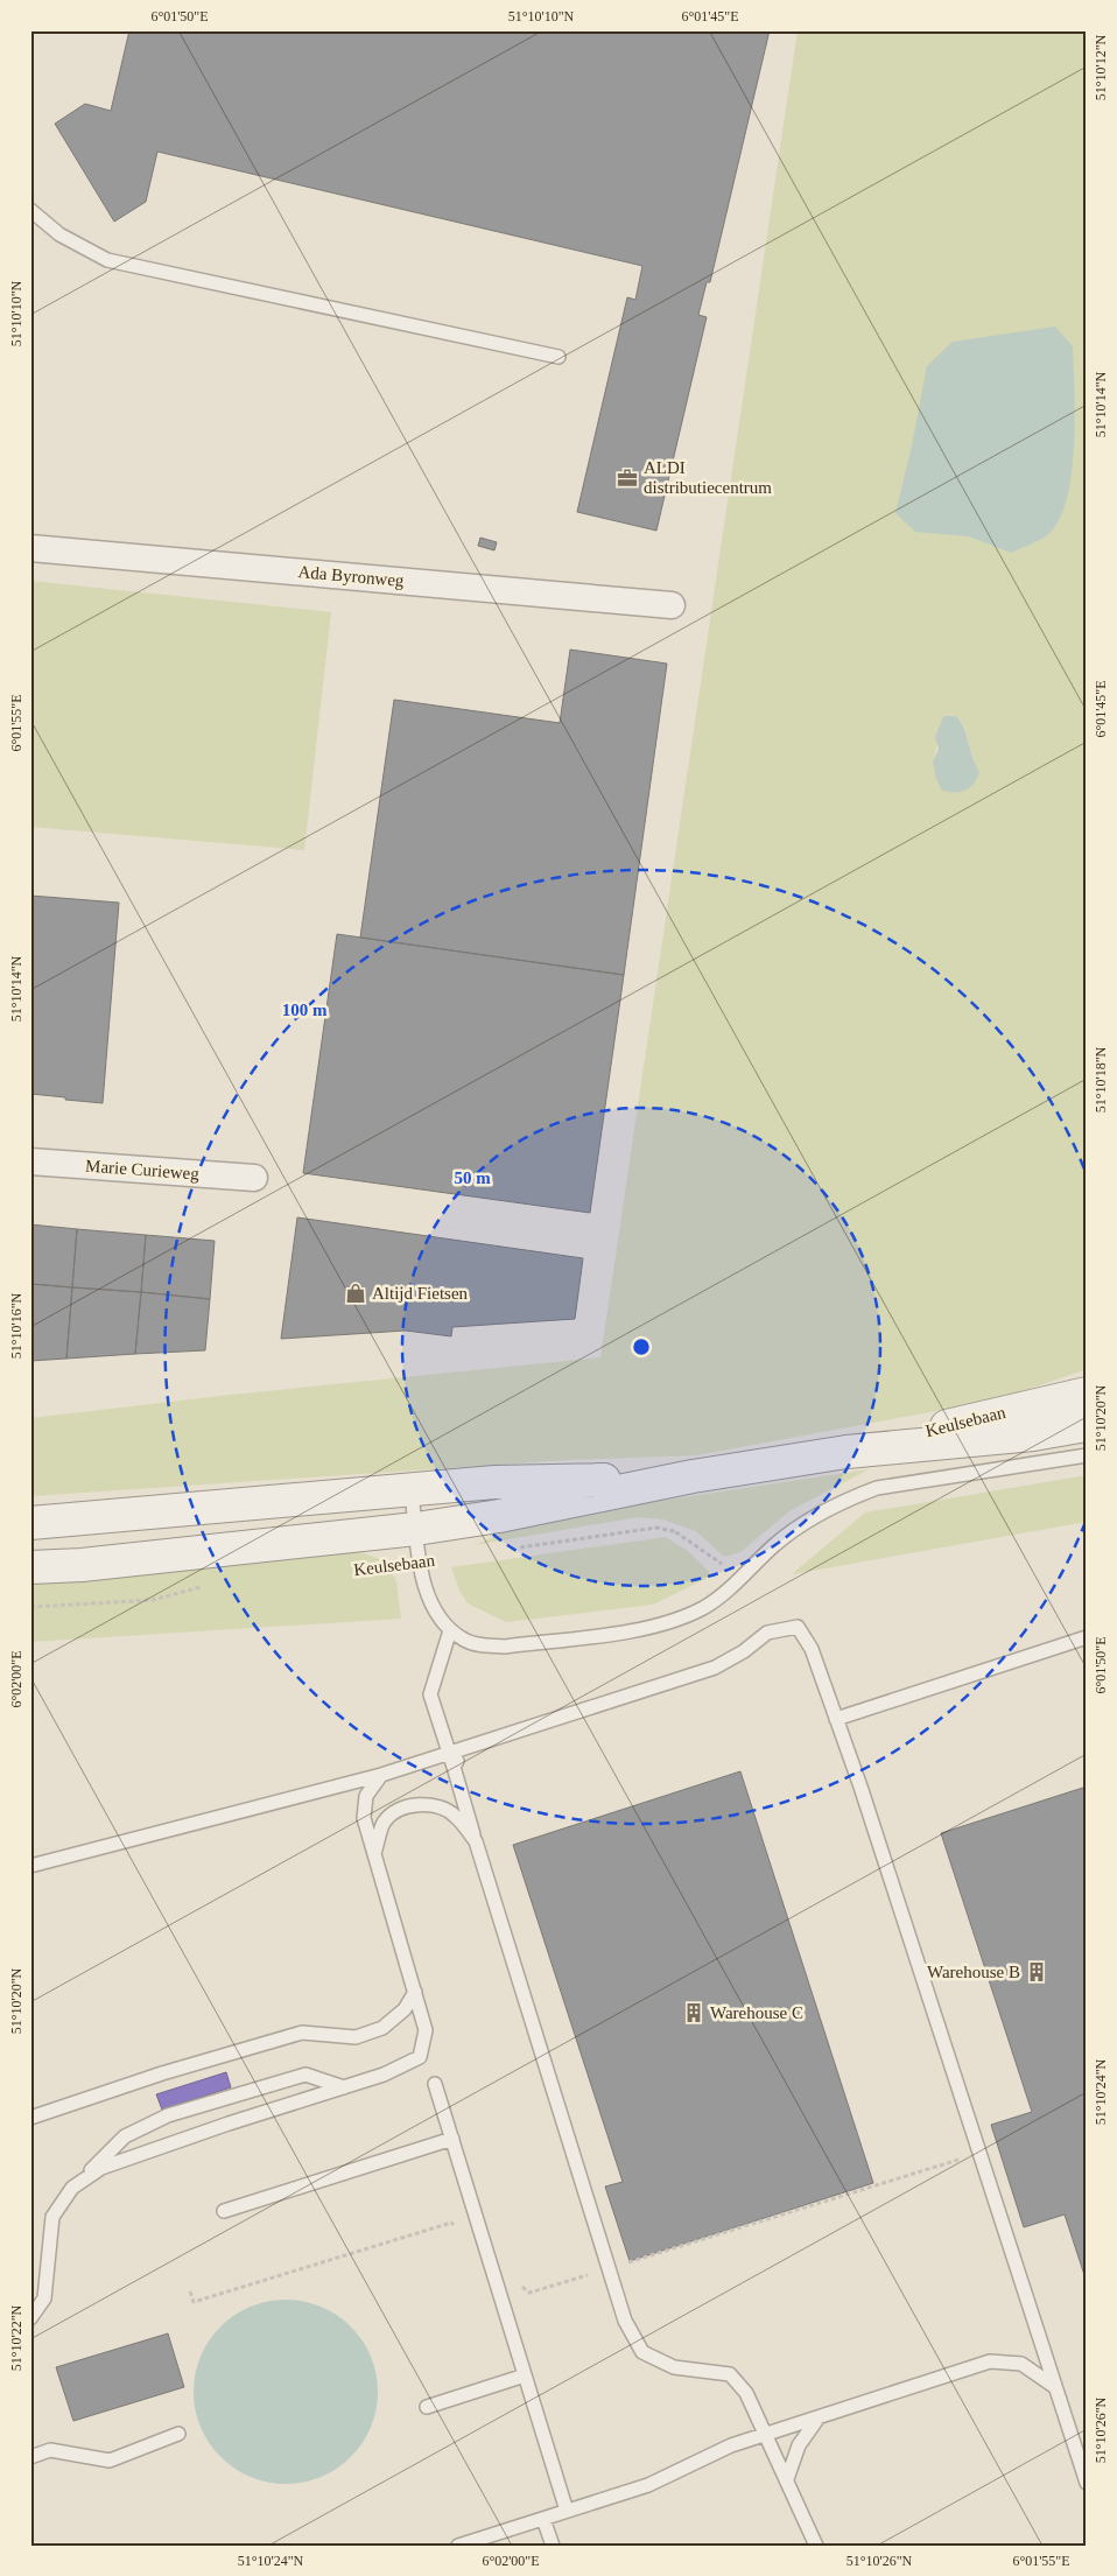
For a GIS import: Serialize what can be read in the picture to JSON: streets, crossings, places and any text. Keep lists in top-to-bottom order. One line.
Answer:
{"streets":{"main road":["Keulsebaan"],"street":["Ada Byronweg","Marie Curieweg"]},"places":{"office":["ALDI distributiecentrum"],"shop":["Altijd Fietsen"],"building":["Warehouse B","Warehouse C"]},"coordinates":["6°01'50\"E","51°10'10\"N","6°01'45\"E","51°10'12\"N","51°10'14\"N","6°01'55\"E","51°10'18\"N","51°10'16\"N","51°10'20\"N","6°02'00\"E","51°10'24\"N","51°10'22\"N","51°10'26\"N"],"rings":["100 m","50 m"]}
